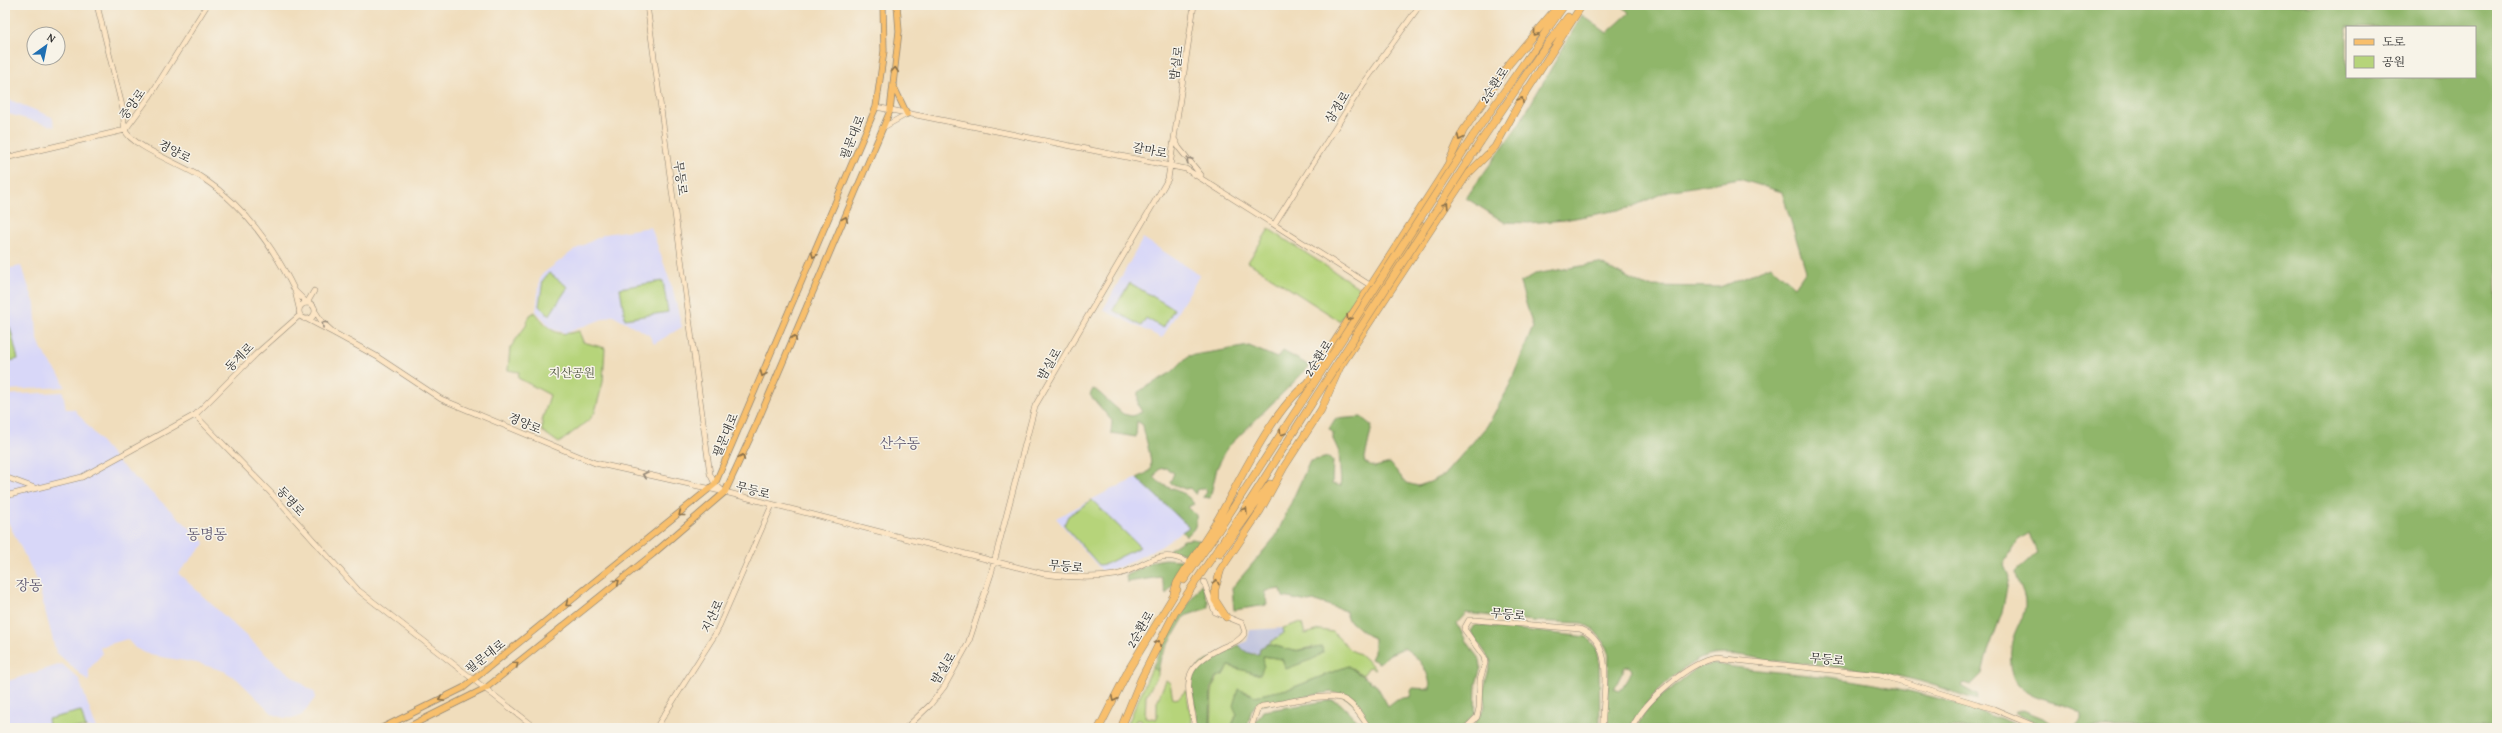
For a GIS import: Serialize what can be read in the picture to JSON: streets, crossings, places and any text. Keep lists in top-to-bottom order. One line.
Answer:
{"streets":{"highway":["2순환로"],"main road":["필문대로"],"street":["밤실로","중앙로","삼정로","갈마로","경양로","무등로","동계로","동명로","지산로"]},"crossings":[["밤실로","갈마로"],["밤실로","무등로"],["중앙로","경양로"],["삼정로","갈마로"],["필문대로","갈마로"],["필문대로","경양로"],["필문대로","무등로"],["필문대로","동명로"],["경양로","무등로"],["경양로","동계로"],["무등로","지산로"],["동계로","동명로"]],"one_way":["경양로"],"districts":["산수동","동명동","장동"],"parks":["지산공원"],"legend":["도로","공원"],"north":"top right"}
